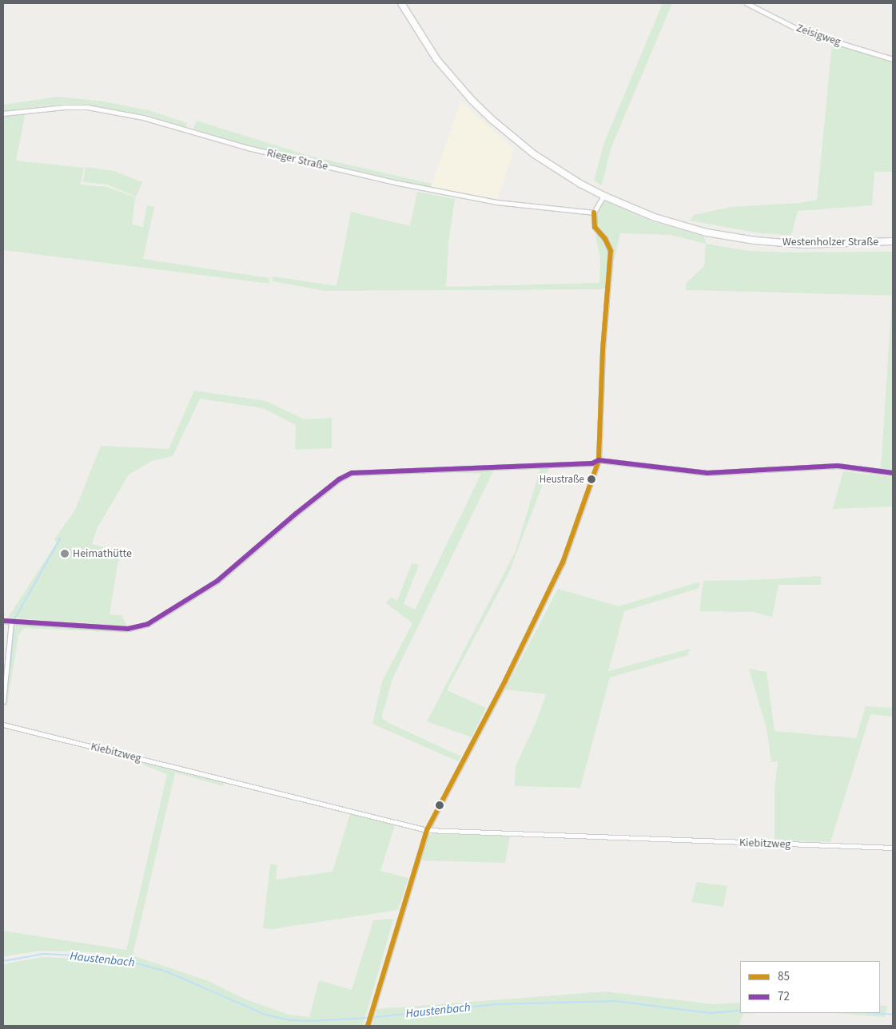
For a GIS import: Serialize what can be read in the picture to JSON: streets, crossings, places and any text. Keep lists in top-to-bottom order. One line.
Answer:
{"streets":{"main road":["Westenholzer Straße"],"street":["Zeisigweg","Rieger Straße","Kiebitzweg"]},"water":["Haustenbach"],"places":["Heustraße","Heimathütte"],"lines":["transit line 85","transit line 72"],"legend":["85","72"]}
